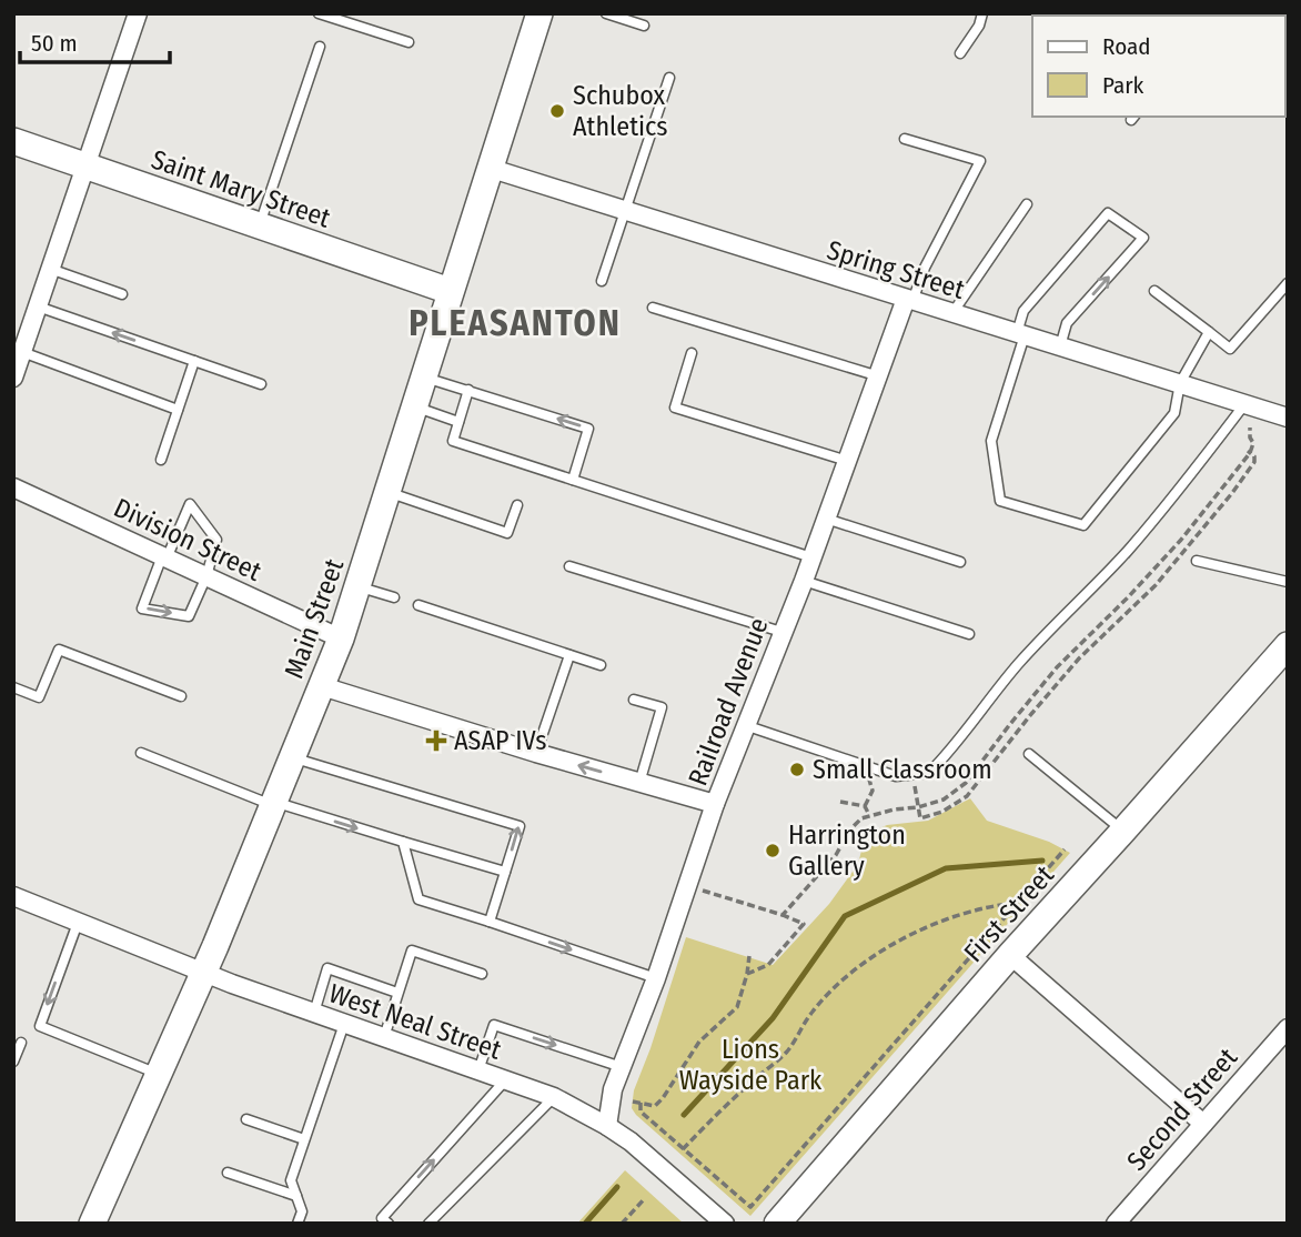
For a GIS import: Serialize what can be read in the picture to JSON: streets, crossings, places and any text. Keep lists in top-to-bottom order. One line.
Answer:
{"streets":{"street":["Saint Mary Street","Spring Street","Division Street","Main Street","Railroad Avenue","First Street","West Neal Street","Second Street"]},"crossings":[["Saint Mary Street","Main Street"],["Spring Street","Main Street"],["Spring Street","Railroad Avenue"],["Division Street","Main Street"],["Main Street","West Neal Street"],["Railroad Avenue","West Neal Street"]],"districts":["PLEASANTON"],"parks":["Lions Wayside Park"],"places":{"other":["Schubox Athletics","Small Classroom","Harrington Gallery"],"health":["ASAP IVs"]},"legend":["Road","Park"],"scale_bar":"50 m"}
